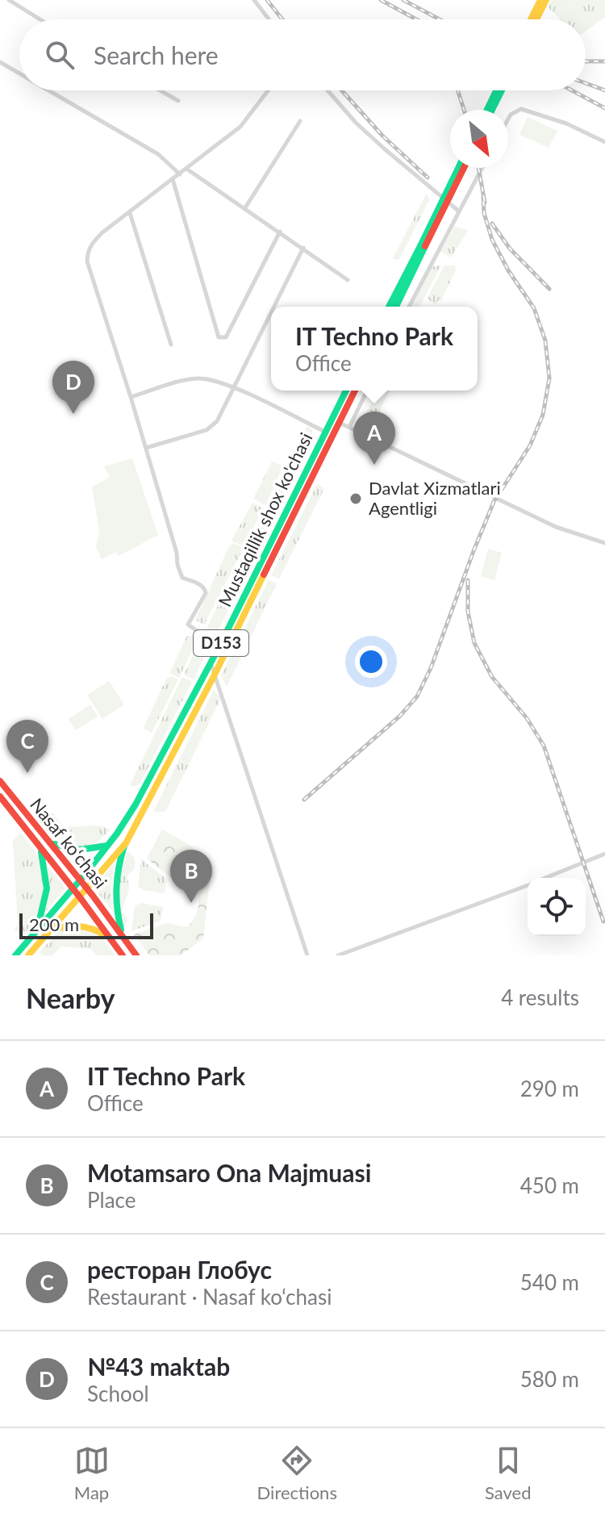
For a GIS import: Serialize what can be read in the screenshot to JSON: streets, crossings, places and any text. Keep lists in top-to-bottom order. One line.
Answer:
{"streets":{"main road":["Mustaqillik shox ko'chasi","D153","Nasaf ko‘chasi"]},"crossings":[["Mustaqillik shox ko'chasi","Nasaf ko‘chasi"]],"places":["Davlat Xizmatlari Agentligi"],"scale_bar":"200 m","north":"bottom right","page":{"search":"Search here","popup":["IT Techno Park","Office"],"pins":["D","A","C","B"],"scale":"200 m","heading":["Nearby","4 results"],"list":[{"mark":"A","name":"IT Techno Park","note":"Office","value":"290 m"},{"mark":"B","name":"Motamsaro Ona Majmuasi","note":"Place","value":"450 m"},{"mark":"C","name":"ресторан Глобус","note":"Restaurant · Nasaf ko‘chasi","value":"540 m"},{"mark":"D","name":"№43 maktab","note":"School","value":"580 m"}],"nav":["Map","Directions","Saved"]}}
